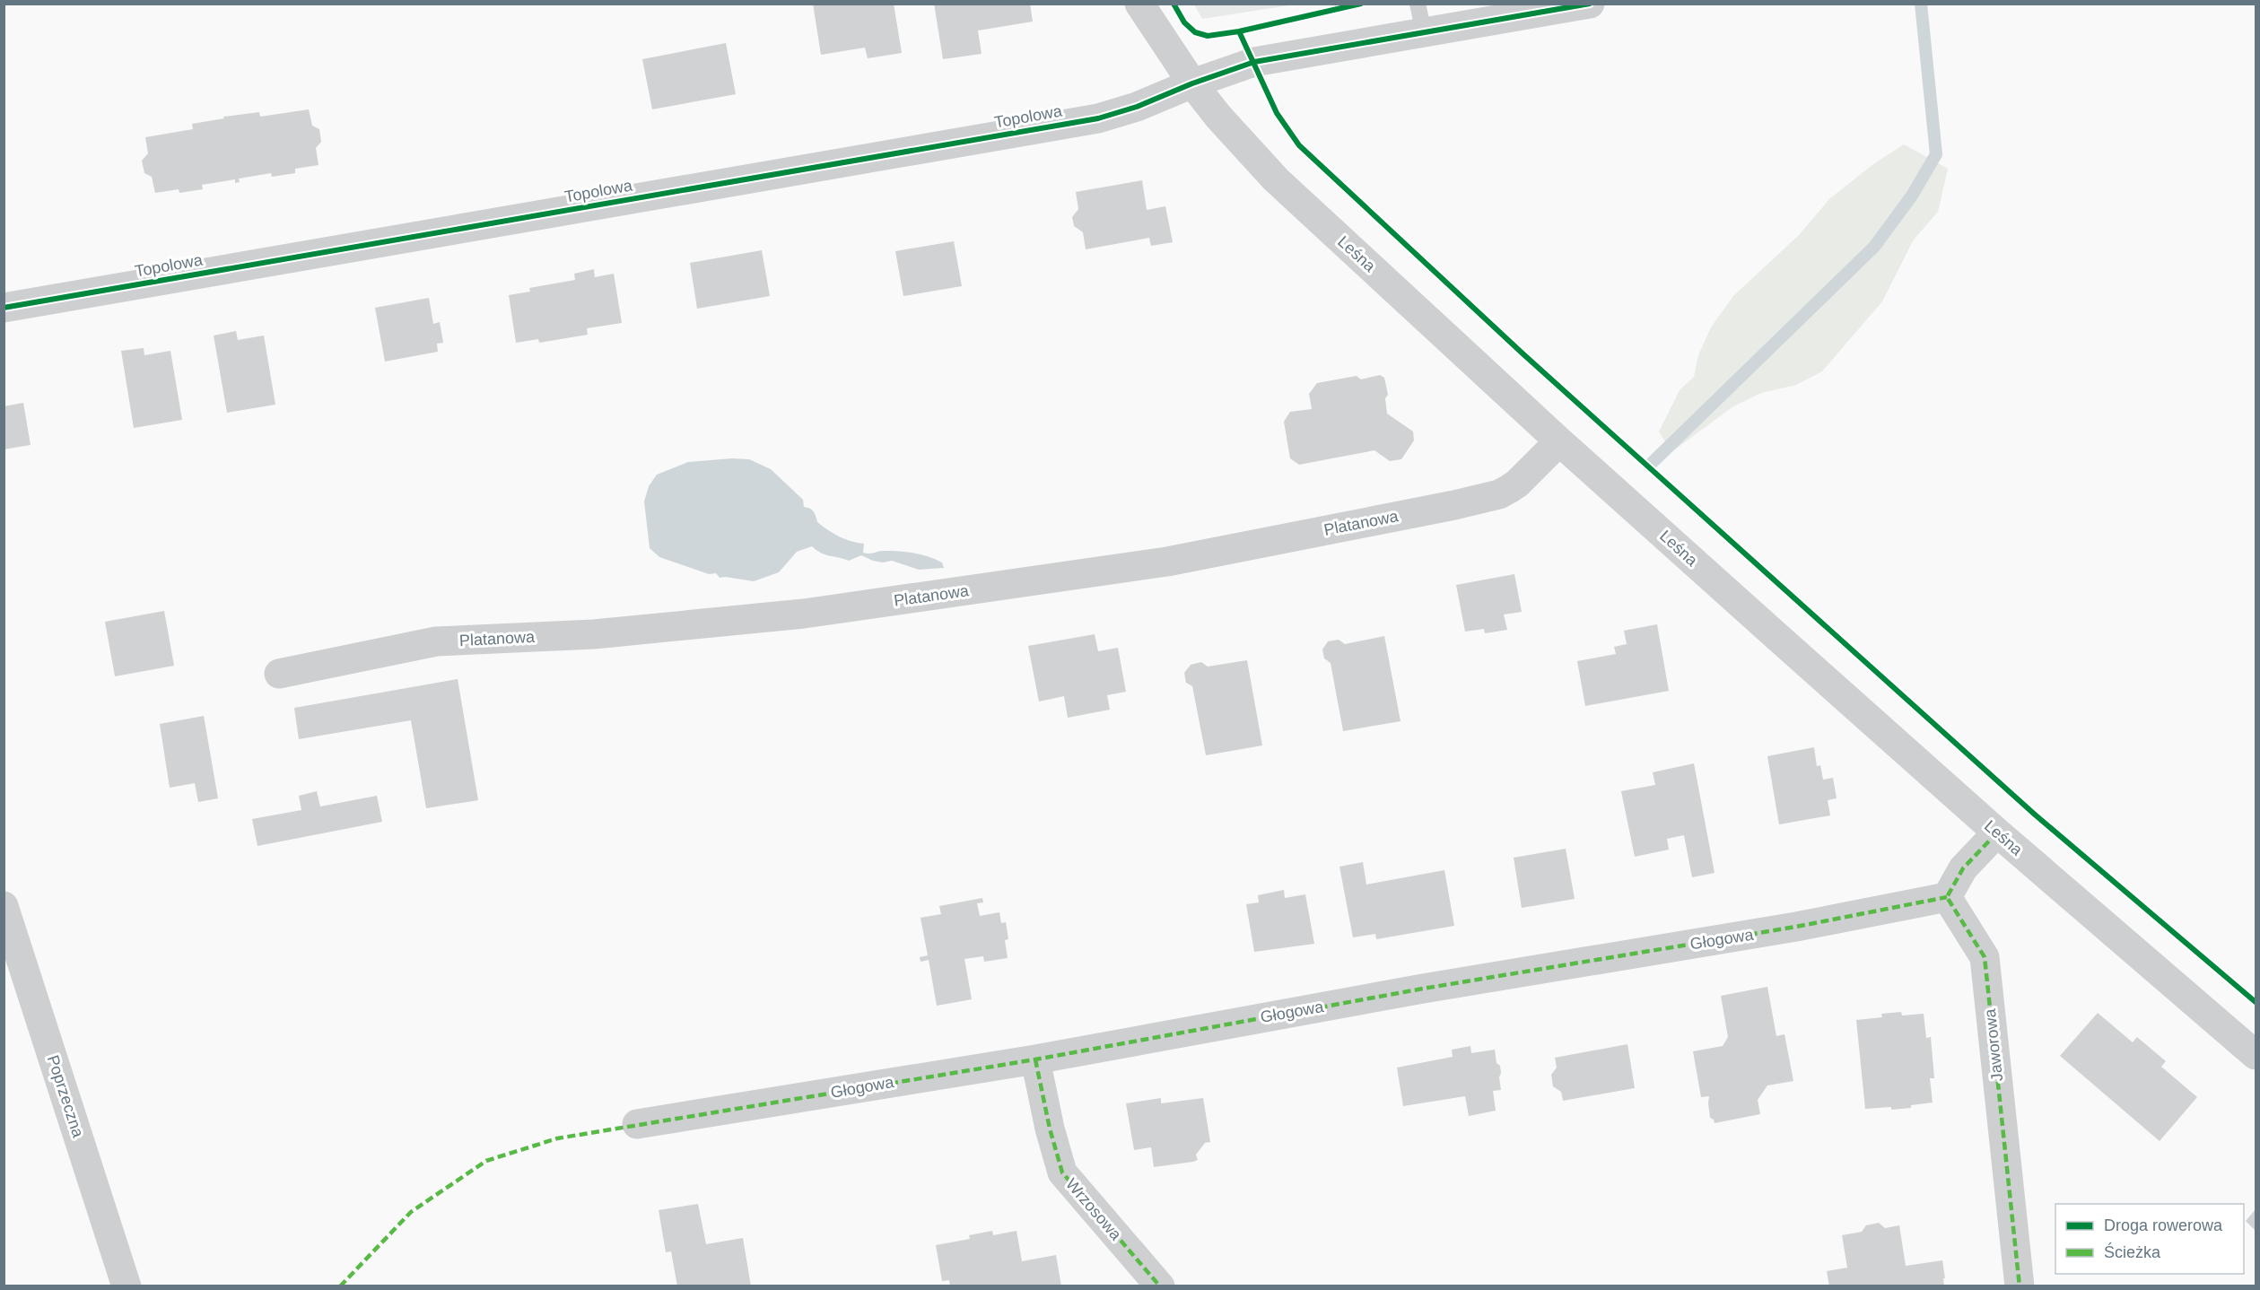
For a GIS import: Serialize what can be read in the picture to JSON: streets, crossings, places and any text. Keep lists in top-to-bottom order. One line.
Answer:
{"streets":{"street":["Topolowa","Leśna","Platanowa","Głogowa","Jaworowa","Poprzeczna","Wrzosowa"]},"crossings":[["Topolowa","Leśna"],["Leśna","Platanowa"],["Głogowa","Jaworowa"],["Głogowa","Wrzosowa"]],"legend":["Droga rowerowa","Ścieżka"]}
